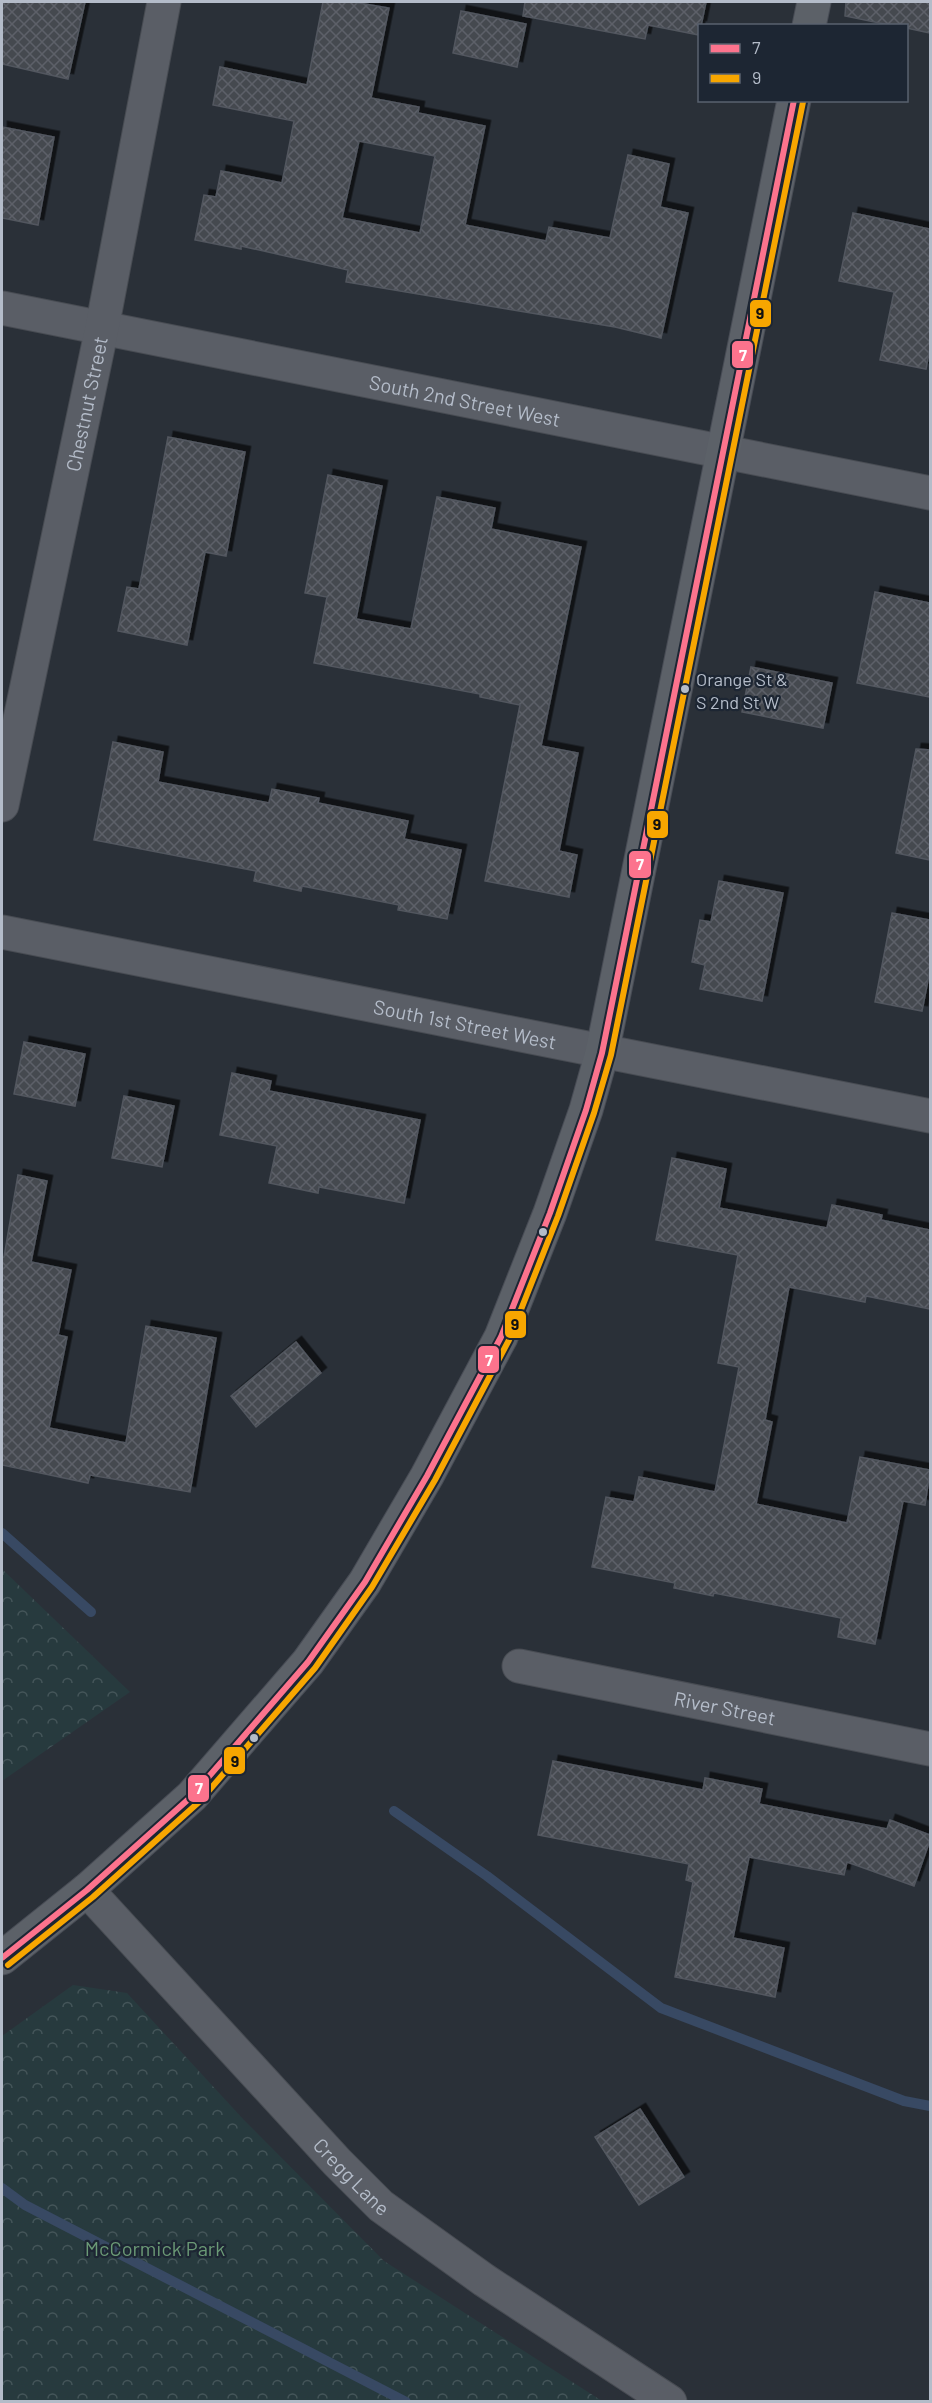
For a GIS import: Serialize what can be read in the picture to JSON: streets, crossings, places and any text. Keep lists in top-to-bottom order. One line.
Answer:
{"streets":{"street":["South 2nd Street West","Chestnut Street","South 1st Street West","River Street","Cregg Lane"]},"crossings":[["South 2nd Street West","Chestnut Street"]],"parks":["McCormick Park"],"places":["Orange St & S 2nd St W"],"lines":["transit line 7","transit line 9"],"legend":["7","9"]}
